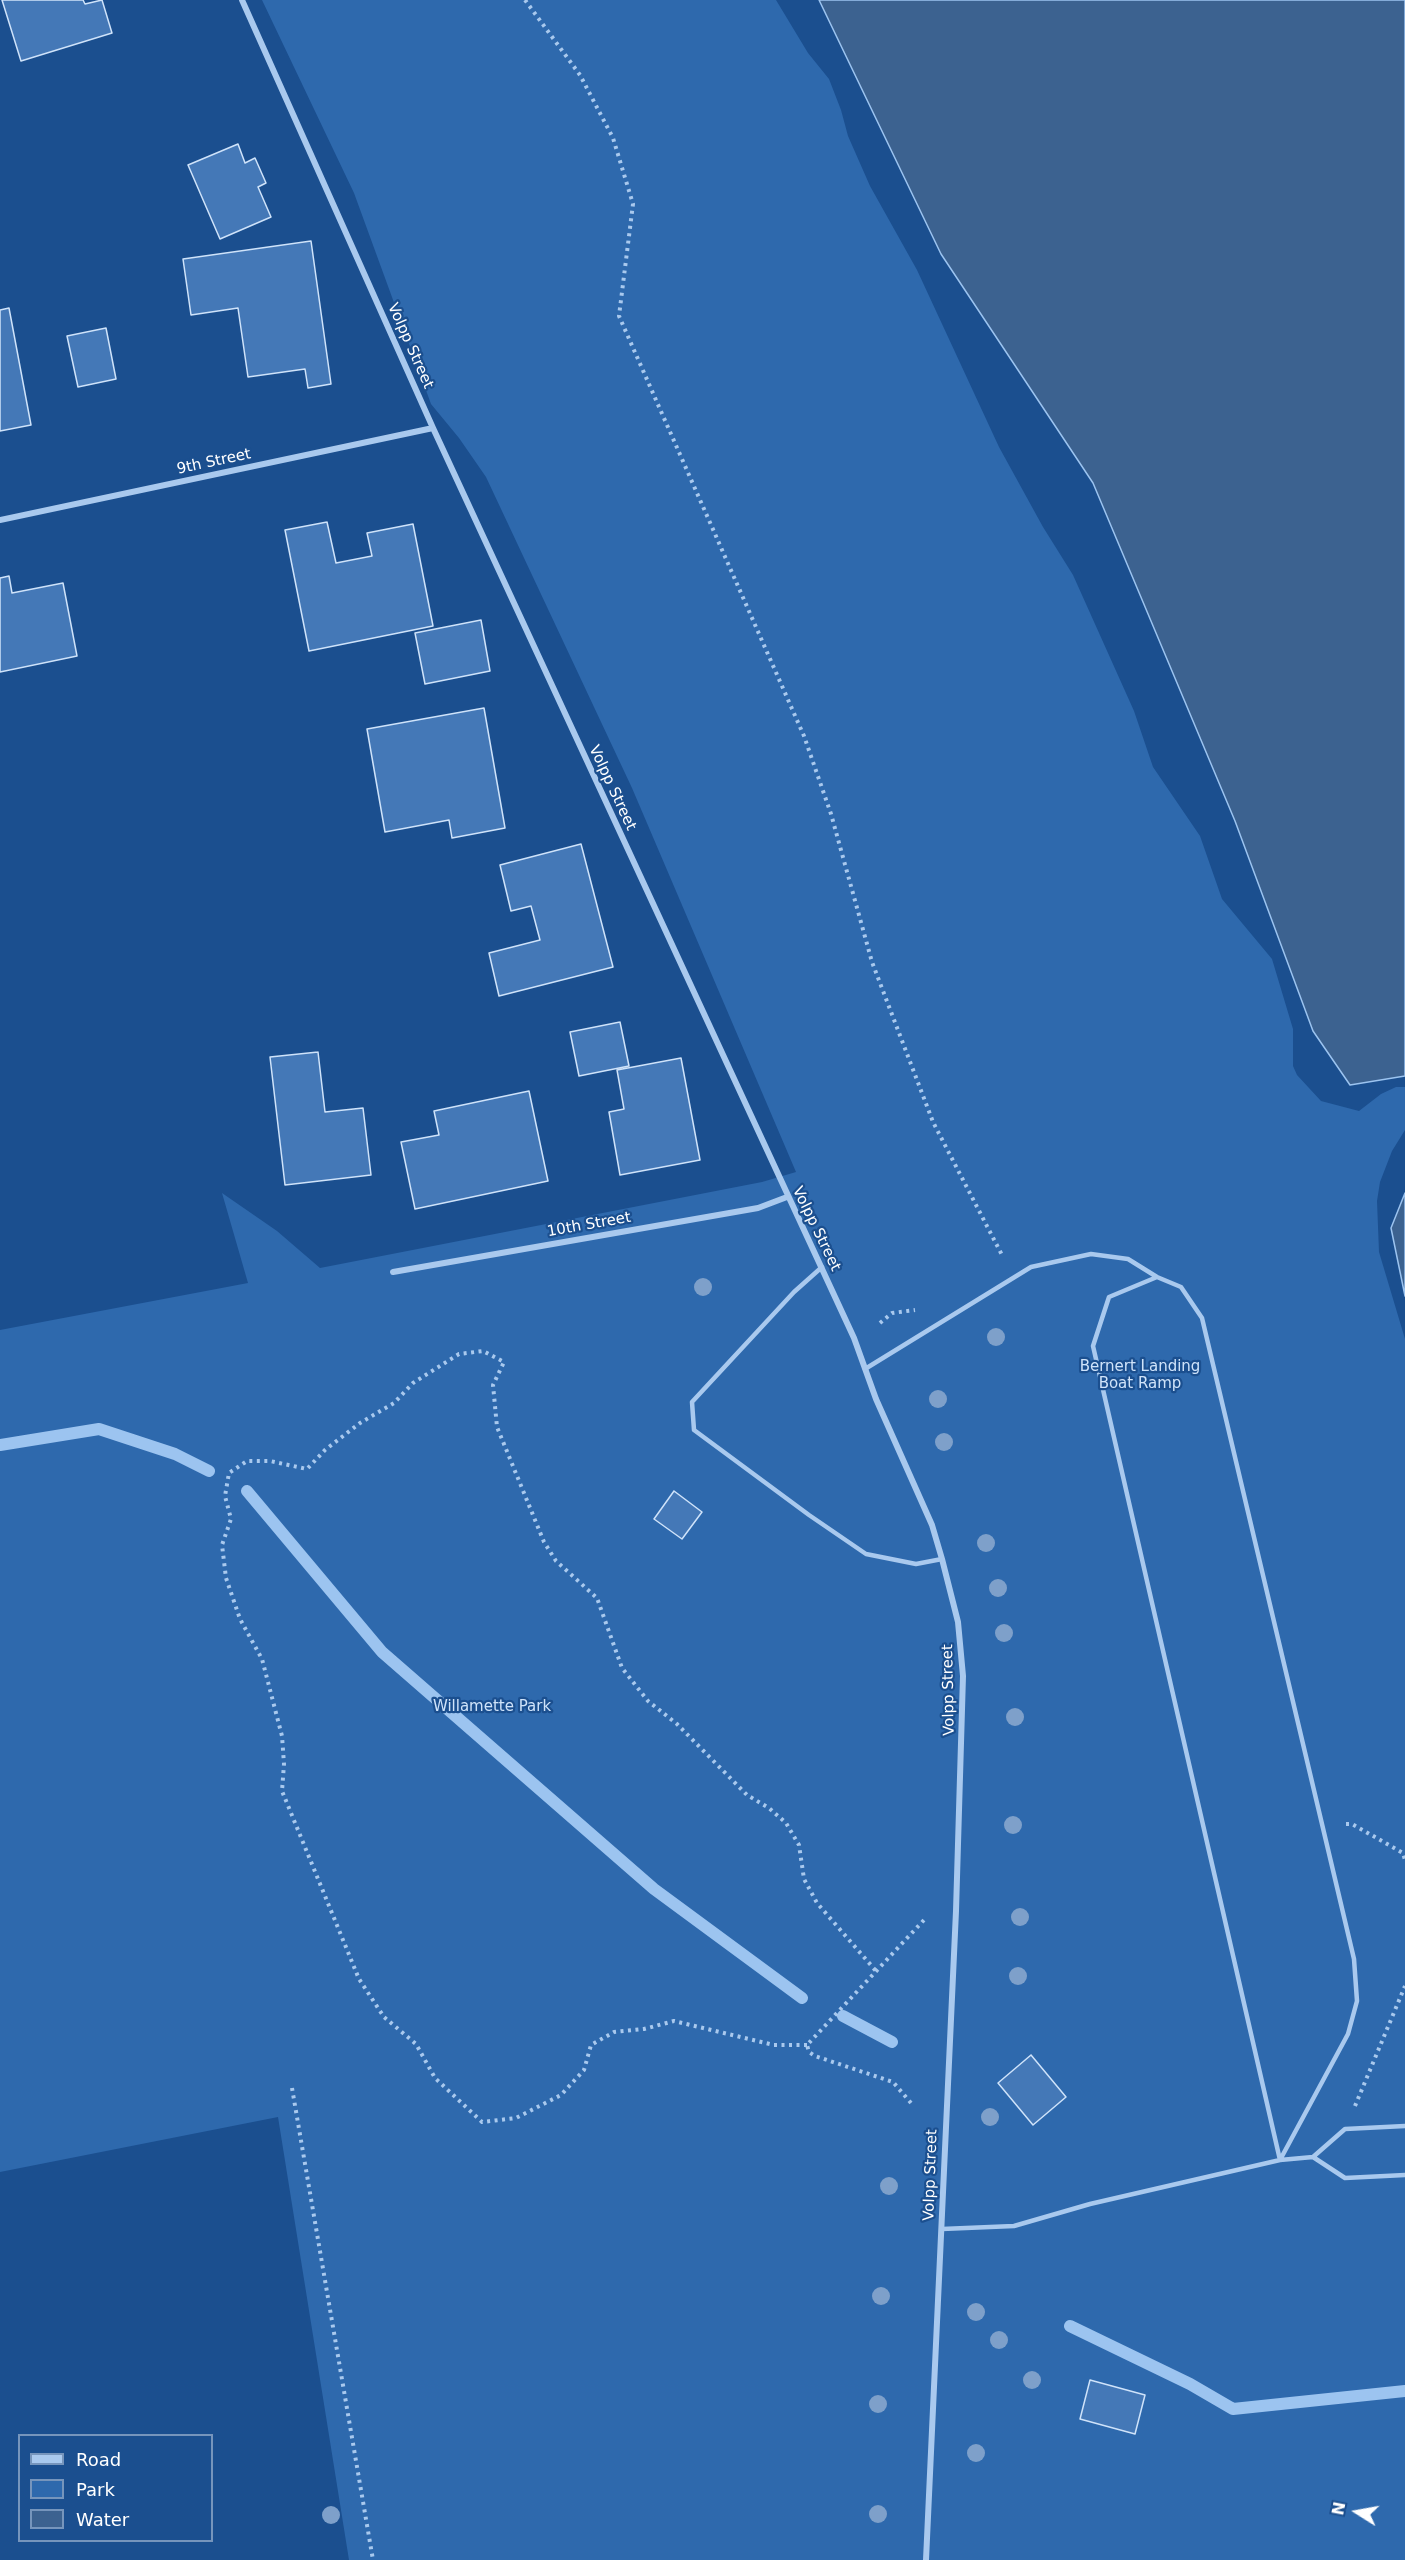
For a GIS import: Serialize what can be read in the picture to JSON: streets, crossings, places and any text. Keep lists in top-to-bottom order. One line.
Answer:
{"streets":{"street":["Volpp Street","9th Street","10th Street"]},"crossings":[["Volpp Street","9th Street"],["Volpp Street","10th Street"]],"parks":["Bernert Landing Boat Ramp","Willamette Park"],"legend":["Road","Park","Water"],"north":"left"}
